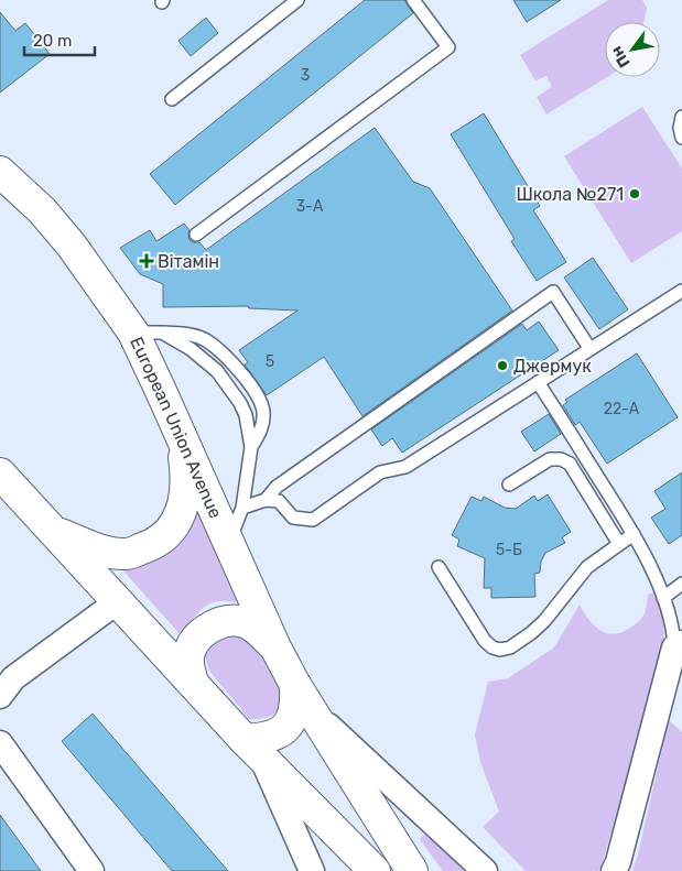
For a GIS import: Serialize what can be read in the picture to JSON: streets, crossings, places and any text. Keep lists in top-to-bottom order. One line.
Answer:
{"streets":{"main road":["European Union Avenue"]},"places":{"other":["Школа №271","Джермук"],"health":["Вітамін"]},"house_numbers":["3","3-А","5","22-А","5-Б"],"scale_bar":"20 m","north":"bottom left"}
